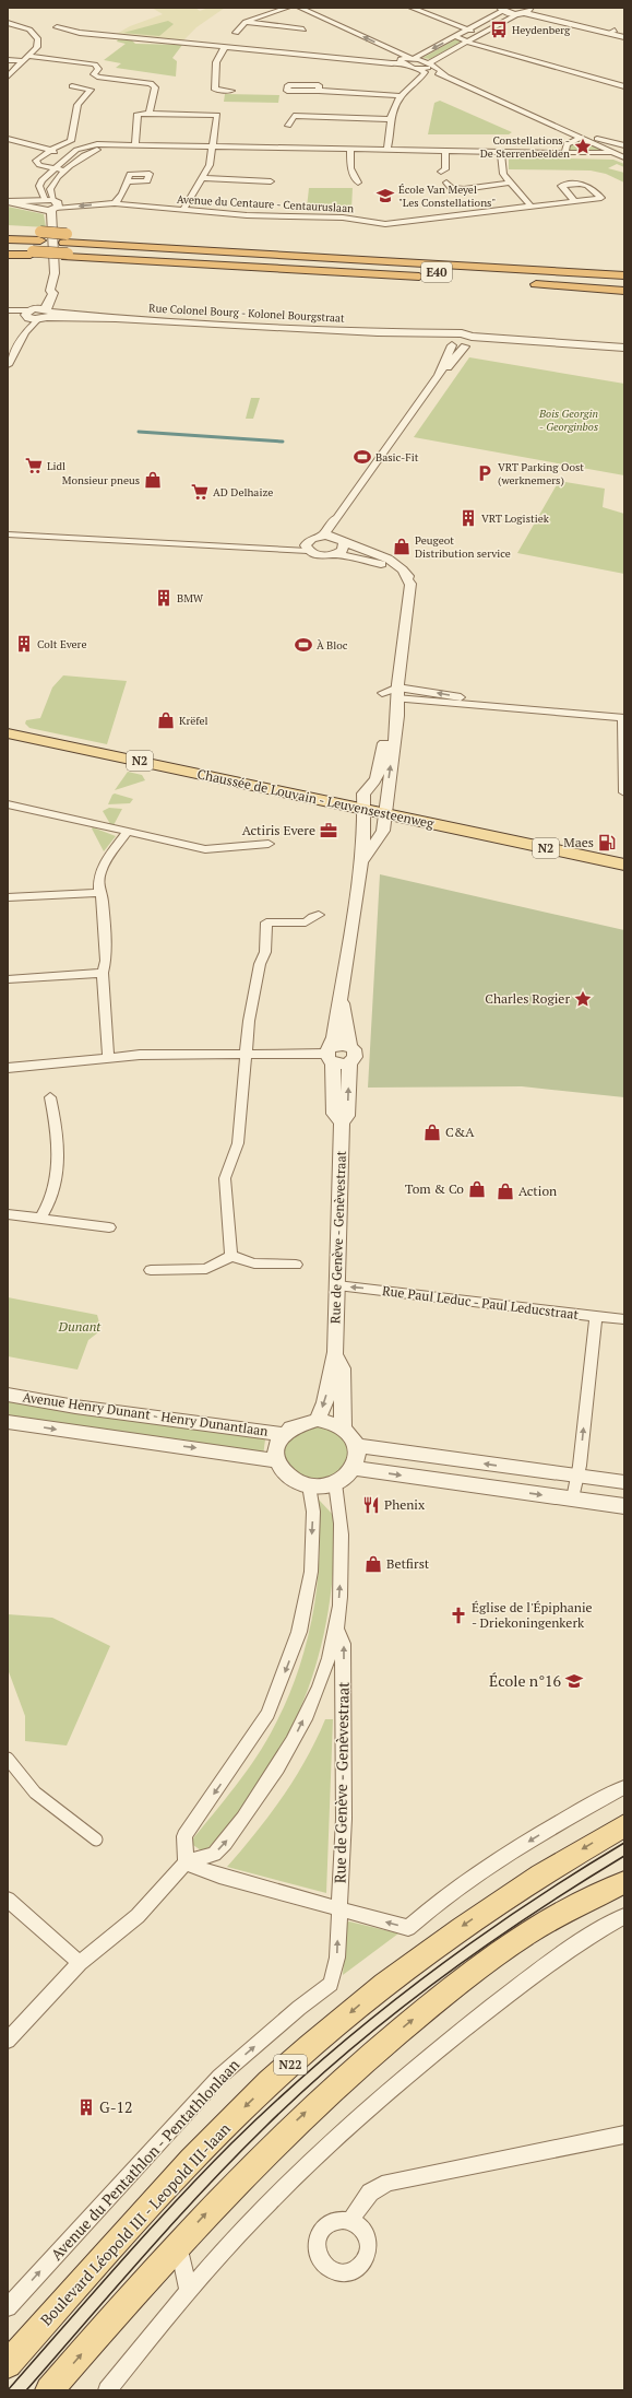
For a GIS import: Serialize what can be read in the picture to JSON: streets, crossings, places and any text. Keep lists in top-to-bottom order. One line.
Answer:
{"streets":{"highway":["E40"],"main road":["N2","Chaussée de Louvain - Leuvensesteenweg","N22","Boulevard Léopold III - Leopold III-laan"],"street":["Avenue du Centaure - Centauruslaan","Rue Colonel Bourg - Kolonel Bourgstraat","Rue de Genève - Genèvestraat","Rue Paul Leduc - Paul Leducstraat","Avenue Henry Dunant - Henry Dunantlaan","Avenue du Pentathlon - Pentathlonlaan"]},"crossings":[["Chaussée de Louvain - Leuvensesteenweg","Rue de Genève - Genèvestraat"],["Rue de Genève - Genèvestraat","Rue Paul Leduc - Paul Leducstraat"],["Rue de Genève - Genèvestraat","Avenue Henry Dunant - Henry Dunantlaan"],["Rue de Genève - Genèvestraat","Avenue du Pentathlon - Pentathlonlaan"]],"one_way":["Rue Paul Leduc - Paul Leducstraat","Avenue du Pentathlon - Pentathlonlaan"],"parks":["Bois Georgin - Georginbos","Dunant"],"places":{"bus stop":["Heydenberg"],"place":["Constellations - De Sterrenbeelden","Charles Rogier"],"school or university":["École Van Meyel \"Les Constellations\"","École n°16"],"sports":["Basic-Fit","À Bloc"],"supermarket":["Lidl","AD Delhaize"],"parking":["VRT Parking Oost (werknemers)"],"shop":["Monsieur pneus","Peugeot Distribution service","Krëfel","C&A","Tom & Co","Action","Betfirst"],"building":["VRT Logistiek","BMW","Colt Evere","G-12"],"office":["Actiris Evere"],"fuel station":["Maes"],"restaurant":["Phenix"],"church":["Église de l'Épiphanie - Driekoningenkerk"]}}
